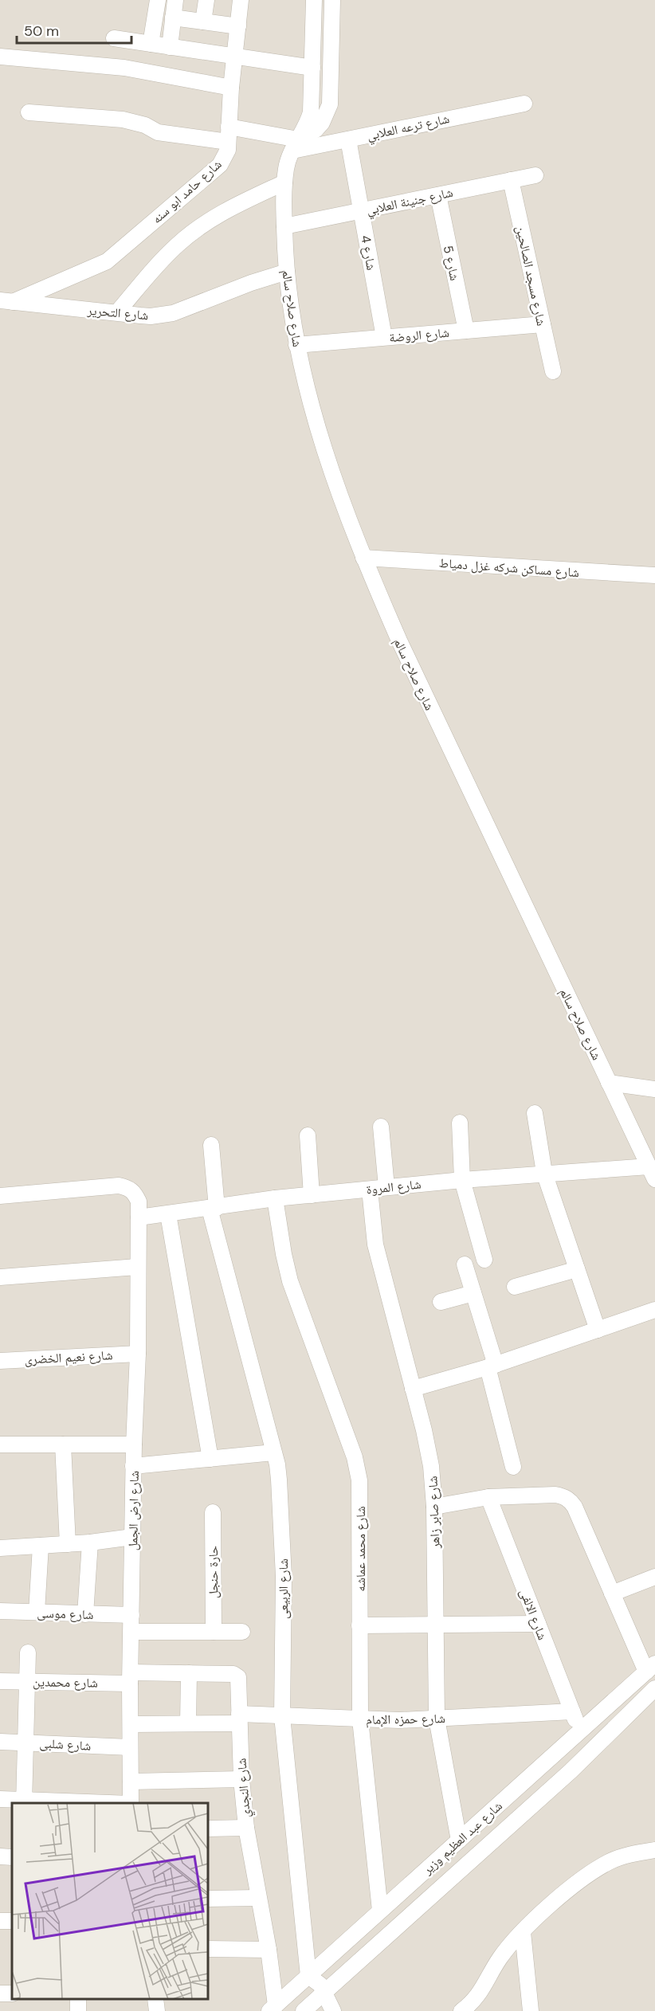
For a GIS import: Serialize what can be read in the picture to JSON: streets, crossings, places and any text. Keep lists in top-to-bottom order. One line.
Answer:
{"streets":{"street":["شارع ترعه العلابي","شارع حامد ابو سنه","شارع جنينة العلابي","شارع 4","شارع 5","شارع مسجد الصالحين","شارع صلاح سالم","شارع التحرير","شارع الروضة","شارع مساكن شركه غزل دمياط","شارع المروة","شارع نعيم الخضرى","شارع ارض الجمل","شارع صابر زاهر","شارع محمد عماشه","حارة حنجل","شارع الربيعى","شارع موسى","شارع الالفى","شارع محمدين","شارع حمزه الإمام","شارع شلبى","شارع النجدي","شارع عبد العظيم وزير"]},"crossings":[["شارع ترعه العلابي","شارع 4"],["شارع ترعه العلابي","شارع صلاح سالم"],["شارع حامد ابو سنه","شارع التحرير"],["شارع جنينة العلابي","شارع 4"],["شارع جنينة العلابي","شارع 5"],["شارع جنينة العلابي","شارع مسجد الصالحين"],["شارع جنينة العلابي","شارع صلاح سالم"],["شارع 4","شارع الروضة"],["شارع 5","شارع الروضة"],["شارع مسجد الصالحين","شارع الروضة"],["شارع صلاح سالم","شارع التحرير"],["شارع صلاح سالم","شارع الروضة"],["شارع صلاح سالم","شارع مساكن شركه غزل دمياط"],["شارع صلاح سالم","شارع المروة"],["شارع المروة","شارع ارض الجمل"],["شارع المروة","شارع صابر زاهر"],["شارع المروة","شارع محمد عماشه"],["شارع المروة","شارع الربيعى"],["شارع نعيم الخضرى","شارع ارض الجمل"],["شارع ارض الجمل","شارع موسى"],["شارع ارض الجمل","شارع محمدين"],["شارع ارض الجمل","شارع حمزه الإمام"],["شارع ارض الجمل","شارع شلبى"],["شارع ارض الجمل","شارع النجدي"],["شارع صابر زاهر","شارع حمزه الإمام"],["شارع صابر زاهر","شارع عبد العظيم وزير"],["شارع محمد عماشه","شارع حمزه الإمام"],["شارع محمد عماشه","شارع عبد العظيم وزير"],["شارع الربيعى","شارع حمزه الإمام"],["شارع الربيعى","شارع عبد العظيم وزير"],["شارع الالفى","شارع حمزه الإمام"],["شارع الالفى","شارع عبد العظيم وزير"],["شارع محمدين","شارع النجدي"],["شارع حمزه الإمام","شارع النجدي"],["شارع النجدي","شارع عبد العظيم وزير"]],"scale_bar":"50 m"}
